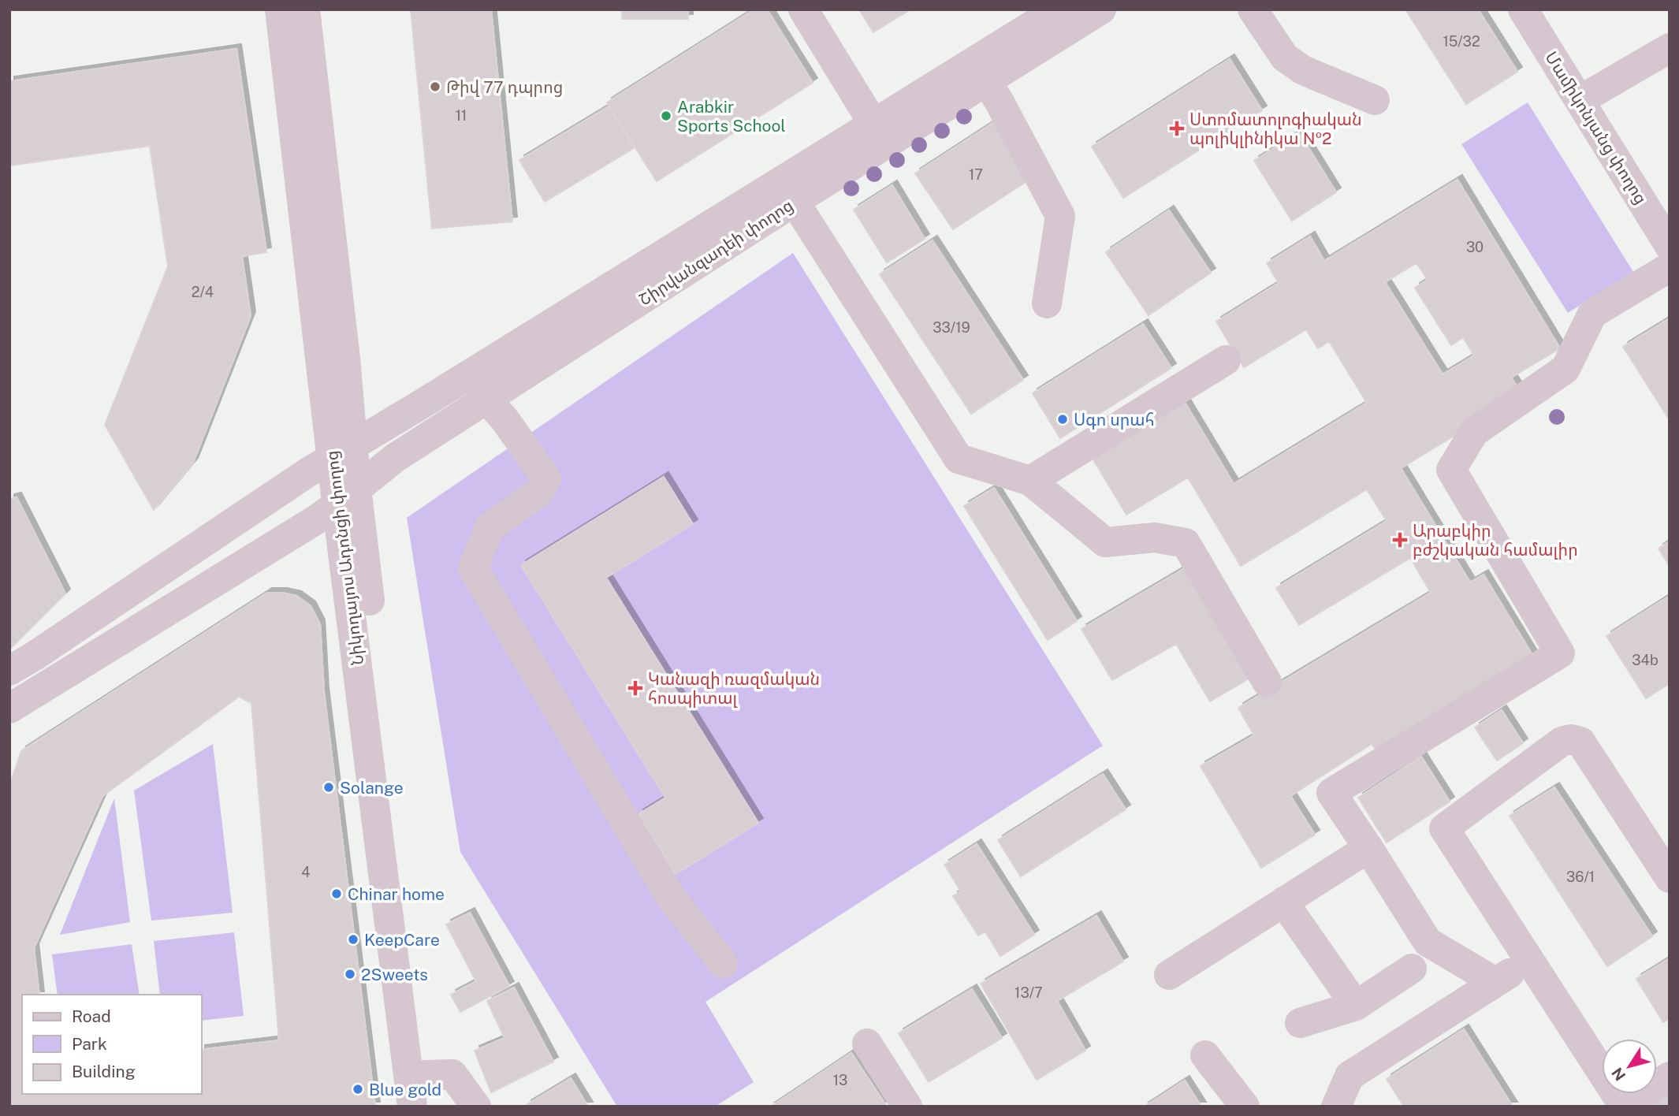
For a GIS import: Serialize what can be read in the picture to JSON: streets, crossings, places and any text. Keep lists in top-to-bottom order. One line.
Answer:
{"streets":{"street":["Մամիկոնյանց փողոց","Շիրվանզադեի փողոց","Նիկողայոս Ադոնցի փողոց"]},"crossings":[["Շիրվանզադեի փողոց","Նիկողայոս Ադոնցի փողոց"]],"places":{"other":["Թիվ 77 դպրոց","Arabkir Sports School","Սգո սրահ","Solange","Chinar home","KeepCare","2Sweets","Blue gold"],"health":["Ստոմատոլոգիական պոլիկլինիկա №2","Արաբկիր բժշկական համալիր","Կանազի ռազմական հոսպիտալ"]},"house_numbers":["15/32","11","17","30","2/4","33/19","34b","4","36/1","13/7","13"],"legend":["Road","Park","Building"],"north":"bottom left"}
